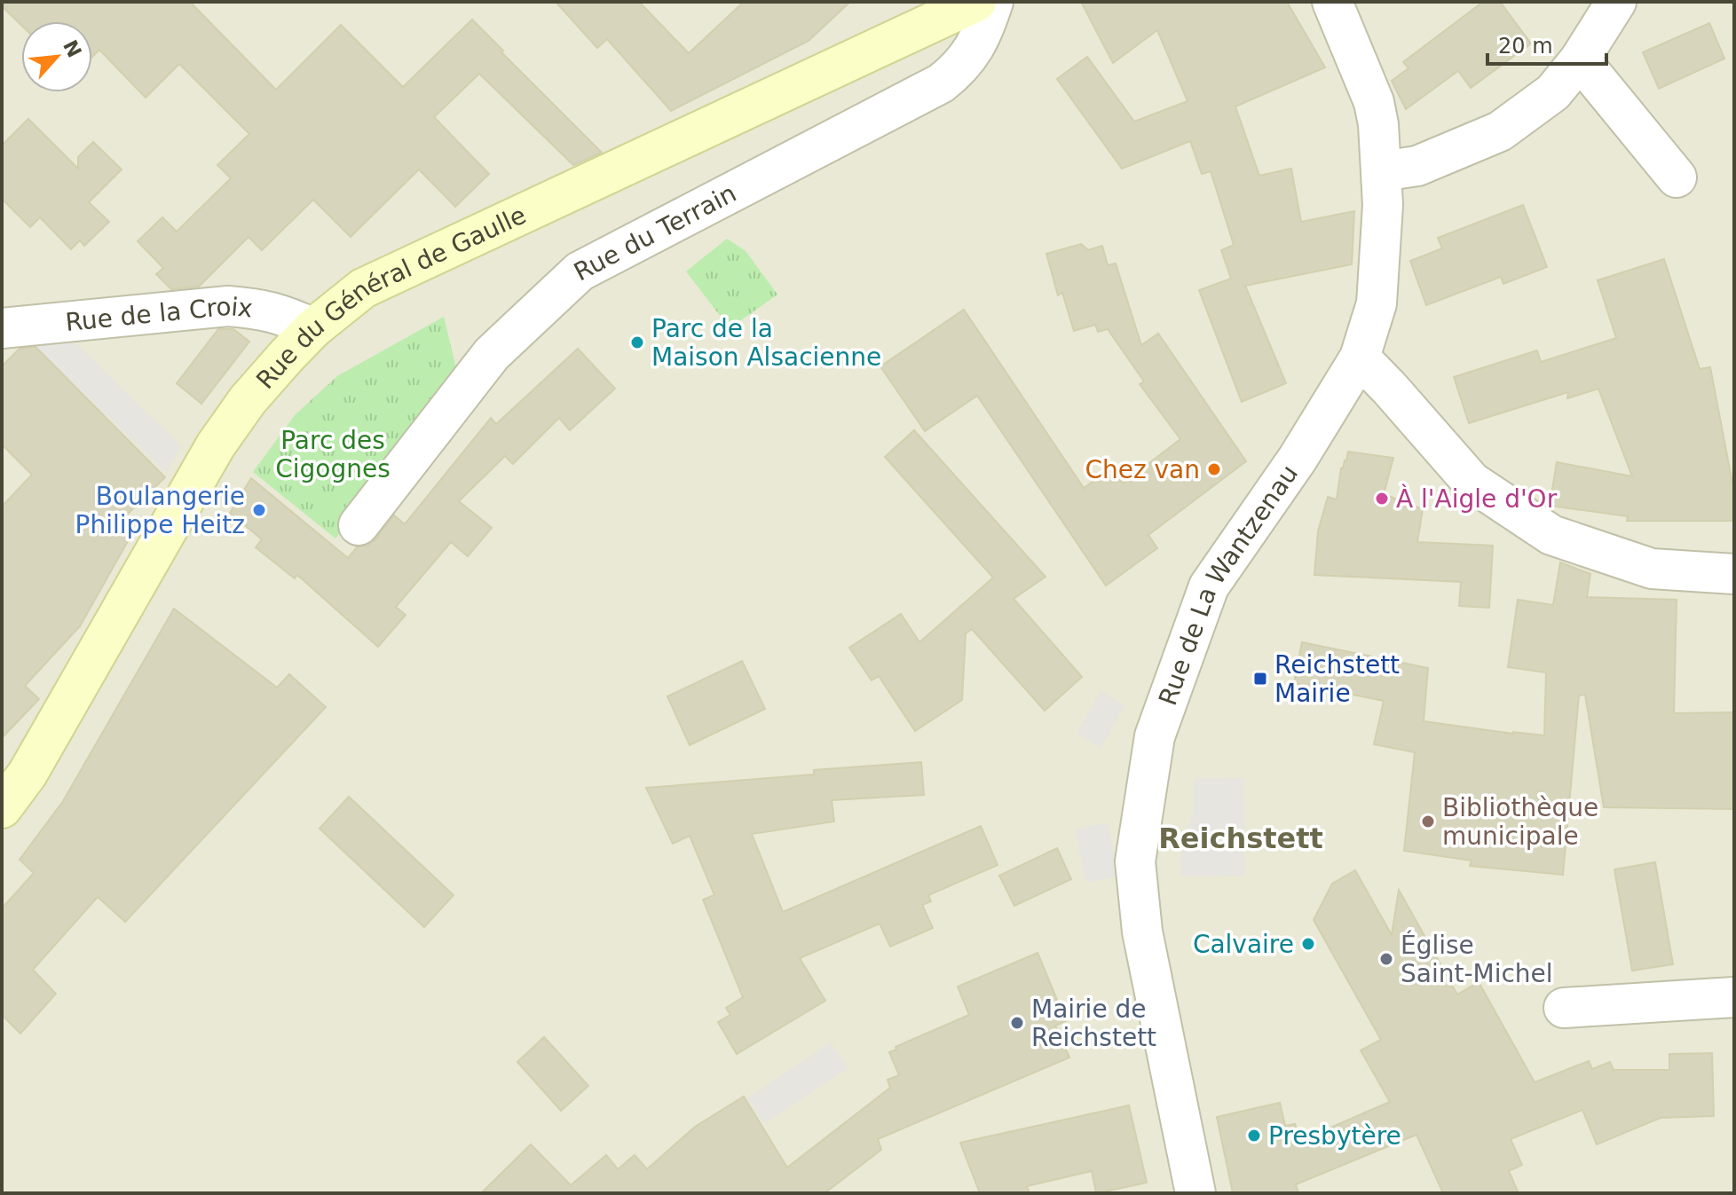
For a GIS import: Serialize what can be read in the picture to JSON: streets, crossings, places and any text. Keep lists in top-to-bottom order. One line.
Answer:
{"streets":{"main road":["Rue du Général de Gaulle"],"street":["Rue du Terrain","Rue de la Croix","Rue de La Wantzenau"]},"crossings":[["Rue du Général de Gaulle","Rue de la Croix"]],"districts":["Reichstett"],"parks":["Parc des Cigognes"],"places":{"other":["Parc de la Maison Alsacienne","Chez van","À l'Aigle d'Or","Boulangerie Philippe Heitz","Bibliothèque municipale","Calvaire","Église Saint-Michel","Mairie de Reichstett","Presbytère"],"transit":["Reichstett Mairie"]},"scale_bar":"20 m","north":"top right"}
